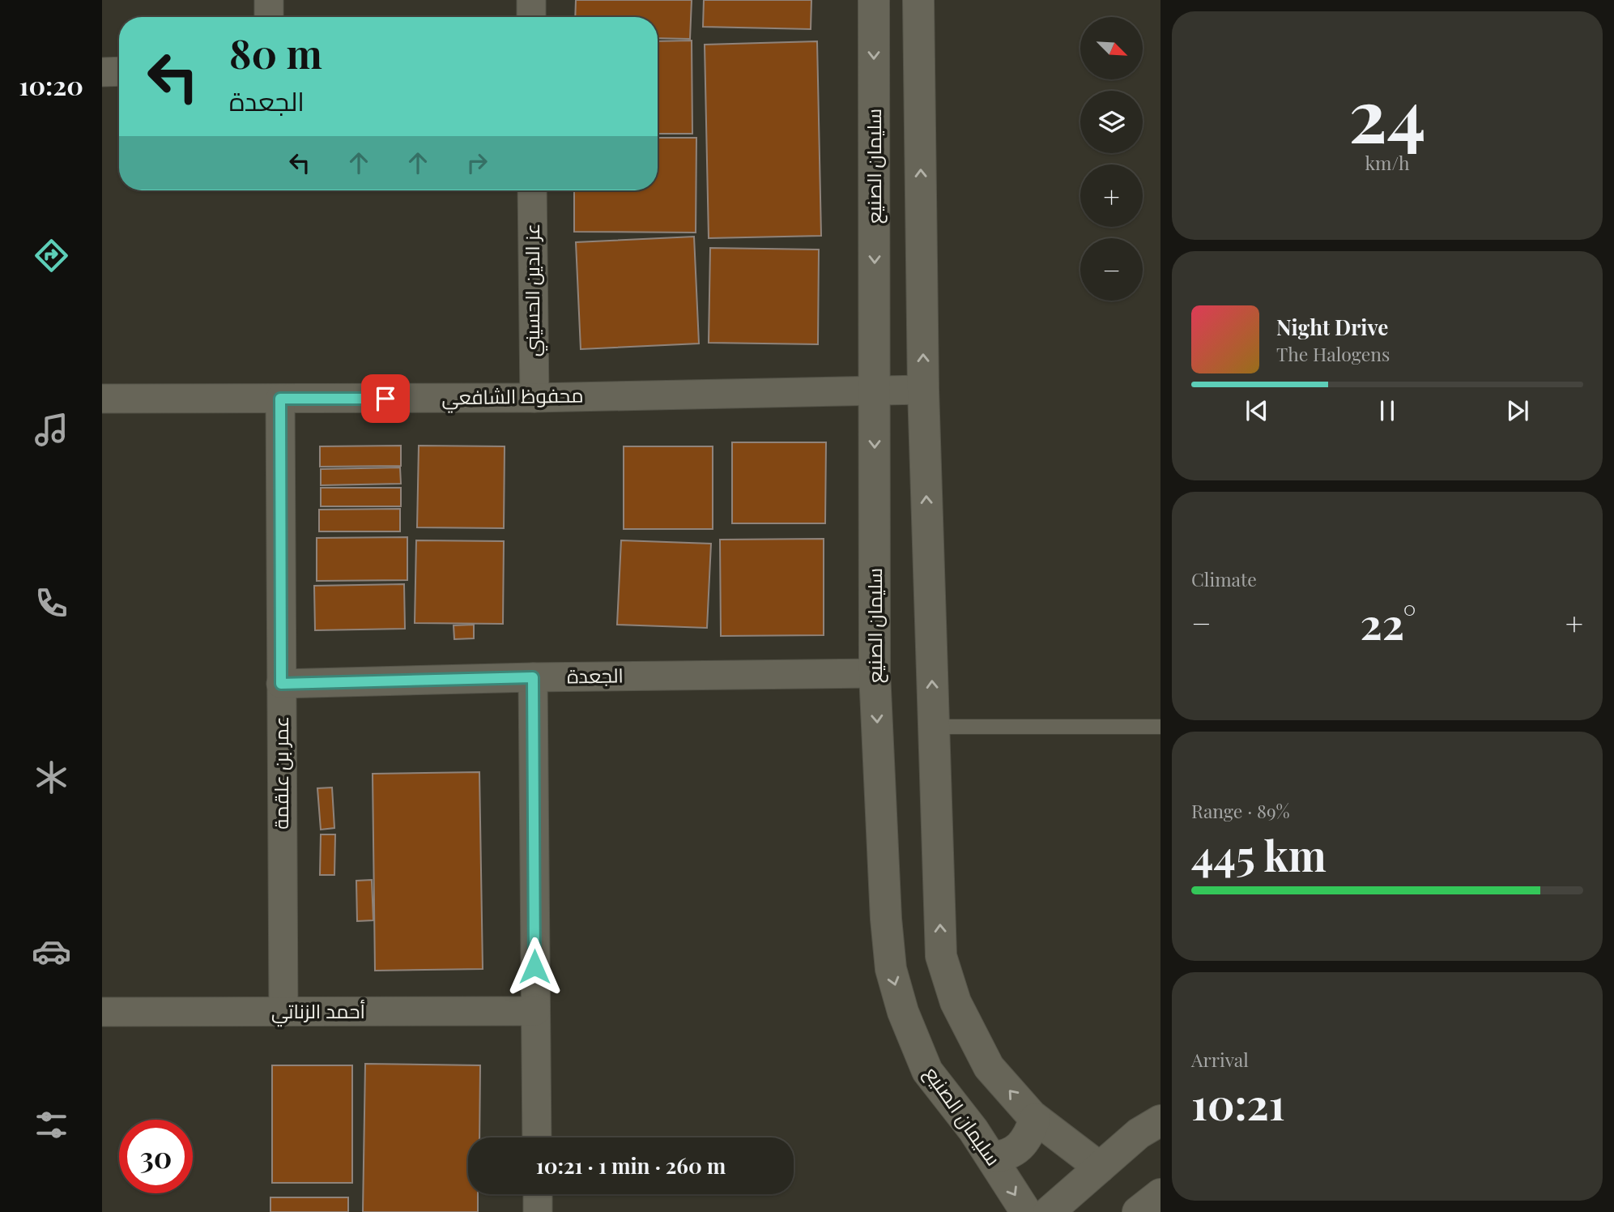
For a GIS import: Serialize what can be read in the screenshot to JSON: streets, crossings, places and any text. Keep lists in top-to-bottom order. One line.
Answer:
{"streets":{"street":["سليمان الصنيع","عز الدين الحسيني","محفوظ الشافعي","الجعدة","عمر بن علقمة","أحمد الزناتي"]},"crossings":[["سليمان الصنيع","محفوظ الشافعي"],["سليمان الصنيع","الجعدة"],["عز الدين الحسيني","محفوظ الشافعي"],["محفوظ الشافعي","عمر بن علقمة"],["الجعدة","عمر بن علقمة"],["عمر بن علقمة","أحمد الزناتي"]],"north":"bottom right","page":{"tabs":"10:20","tile":[["24","km/h"],"Climate",["Range · 89%","445 km"],["Arrival","10:21"]],"map_buttons":["+","−"],"turn":["80 m","الجعدة"],"song":["Night Drive","The Halogens"],"heat":["−","22°","+"],"limit":"30","trip":"10:21 · 1 min · 260 m"}}
